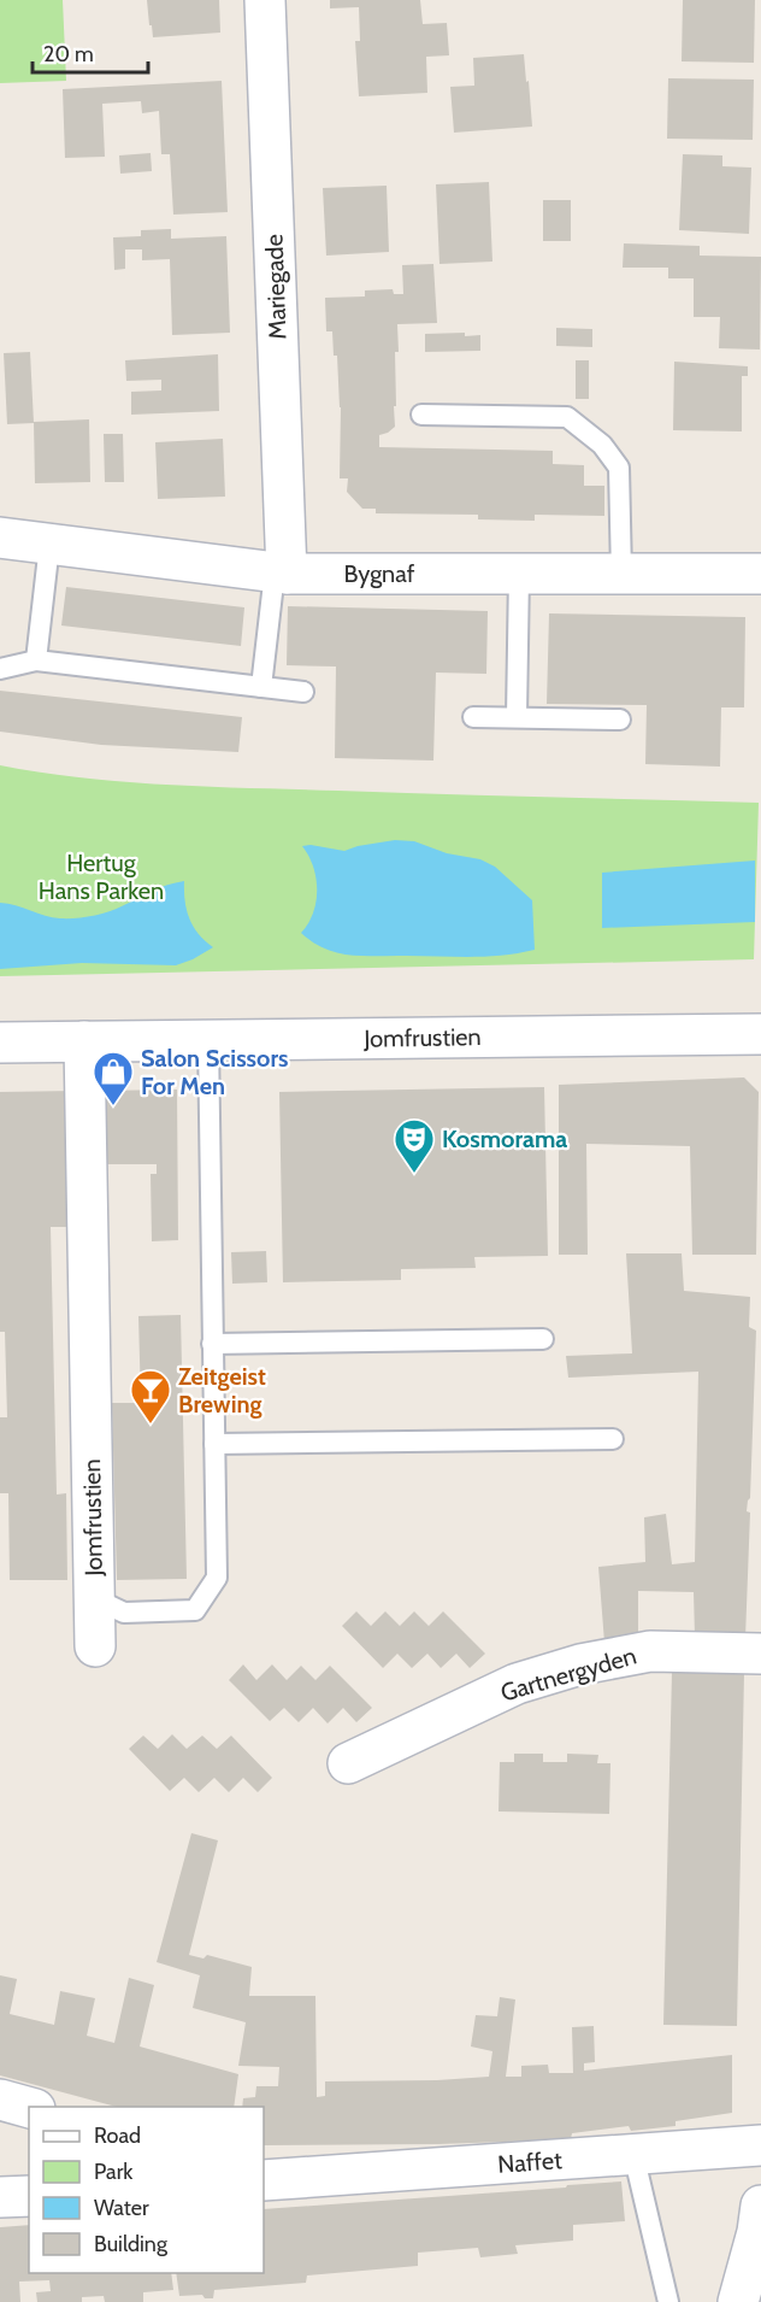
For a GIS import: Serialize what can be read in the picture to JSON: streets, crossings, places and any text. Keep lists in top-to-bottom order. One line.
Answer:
{"streets":{"street":["Mariegade","Bygnaf","Jomfrustien","Gartnergyden","Naffet"]},"crossings":[["Mariegade","Bygnaf"]],"parks":["Hertug Hans Parken"],"places":{"shop":["Salon Scissors For Men"],"theatre":["Kosmorama"],"bar":["Zeitgeist Brewing"]},"legend":["Road","Park","Water","Building"],"scale_bar":"20 m"}
